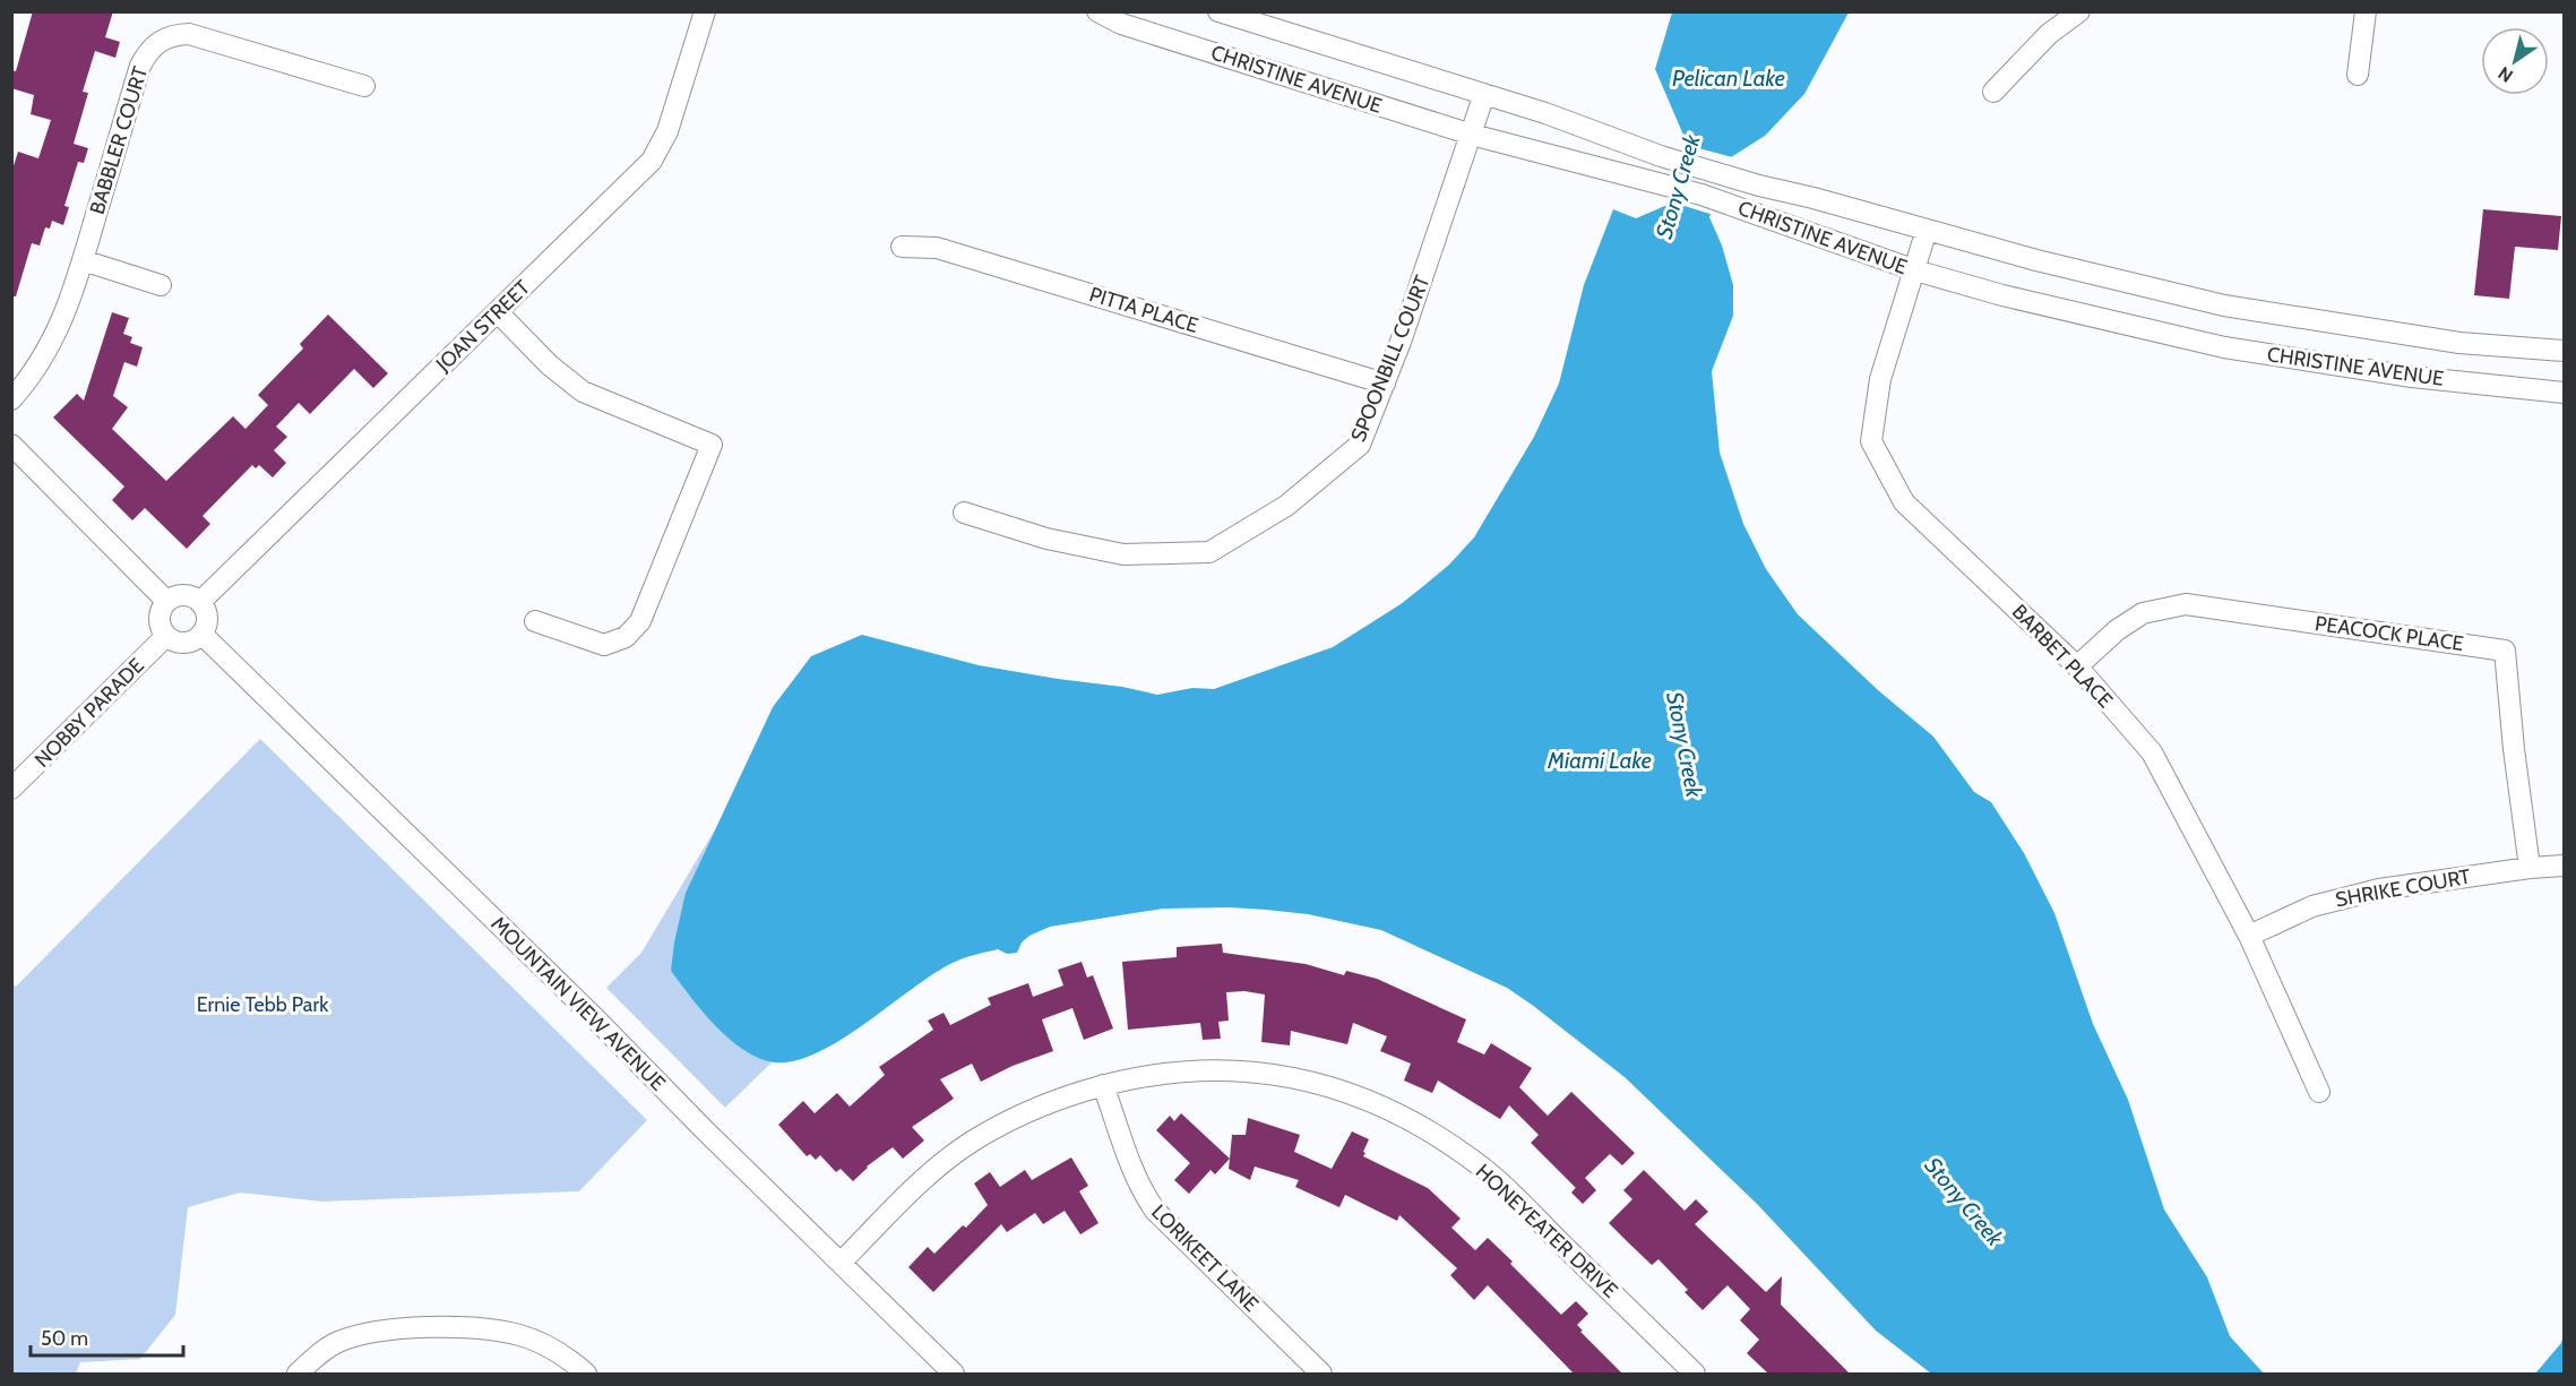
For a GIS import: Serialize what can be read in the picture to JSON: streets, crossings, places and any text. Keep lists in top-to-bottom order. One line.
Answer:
{"streets":{"street":["CHRISTINE AVENUE","BABBLER COURT","PITTA PLACE","JOAN STREET","SPOONBILL COURT","PEACOCK PLACE","BARBET PLACE","NOBBY PARADE","SHRIKE COURT","MOUNTAIN VIEW AVENUE","HONEYEATER DRIVE","LORIKEET LANE"]},"crossings":[["CHRISTINE AVENUE","SPOONBILL COURT"],["CHRISTINE AVENUE","BARBET PLACE"],["PITTA PLACE","SPOONBILL COURT"],["JOAN STREET","NOBBY PARADE"],["JOAN STREET","MOUNTAIN VIEW AVENUE"],["PEACOCK PLACE","BARBET PLACE"],["PEACOCK PLACE","SHRIKE COURT"],["BARBET PLACE","SHRIKE COURT"],["NOBBY PARADE","MOUNTAIN VIEW AVENUE"],["MOUNTAIN VIEW AVENUE","HONEYEATER DRIVE"],["HONEYEATER DRIVE","LORIKEET LANE"]],"water":["Pelican Lake","Stony Creek","Miami Lake"],"parks":["Ernie Tebb Park"],"scale_bar":"50 m","north":"bottom left"}
